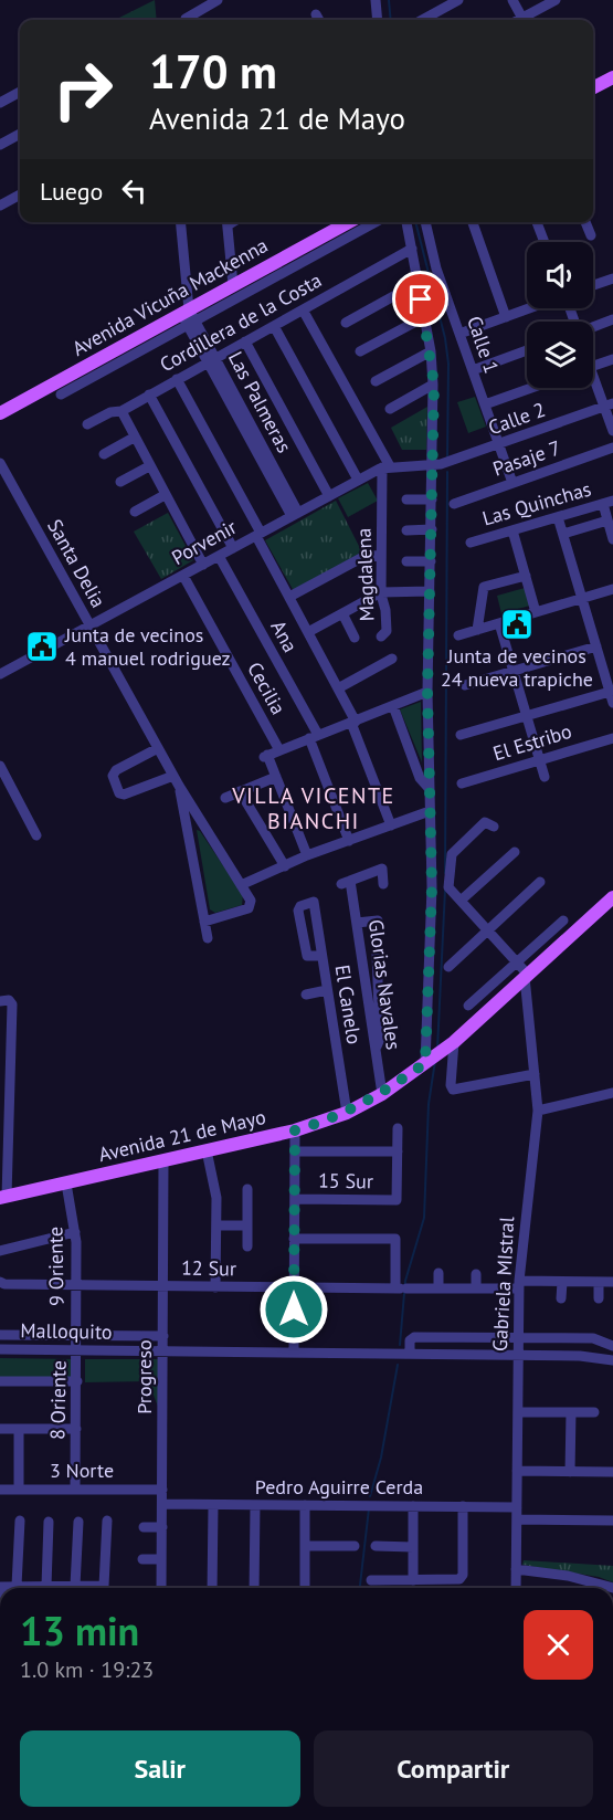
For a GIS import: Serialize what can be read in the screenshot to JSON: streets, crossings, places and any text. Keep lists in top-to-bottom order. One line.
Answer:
{"streets":{"main road":["Avenida Vicuña Mackenna","Avenida 21 de Mayo"],"street":["Cordillera de la Costa","Calle 1","Las Palmeras","Calle 2","Pasaje 7","Las Quinchas","Porvenir","Santa Delia","Magdalena","Ana","Cecilia","El Estribo","Glorias Navales","El Canelo","15 Sur","9 Oriente","12 Sur","Gabriela MIstral","Malloquito","Progreso","8 Oriente","3 Norte","Pedro Aguirre Cerda"]},"crossings":[["Avenida Vicuña Mackenna","Las Palmeras"],["Cordillera de la Costa","Las Palmeras"],["Calle 1","Calle 2"],["Calle 1","Pasaje 7"],["Las Palmeras","Porvenir"],["Calle 2","Porvenir"],["Porvenir","Santa Delia"],["Porvenir","Magdalena"],["Porvenir","Ana"],["Porvenir","Cecilia"],["Glorias Navales","Avenida 21 de Mayo"],["El Canelo","Avenida 21 de Mayo"],["Avenida 21 de Mayo","9 Oriente"],["Avenida 21 de Mayo","Gabriela MIstral"],["Avenida 21 de Mayo","Progreso"],["9 Oriente","12 Sur"],["9 Oriente","Malloquito"],["9 Oriente","8 Oriente"],["12 Sur","Gabriela MIstral"],["12 Sur","Progreso"],["Gabriela MIstral","Malloquito"],["Gabriela MIstral","Pedro Aguirre Cerda"],["Malloquito","Progreso"],["Malloquito","8 Oriente"],["Progreso","3 Norte"],["Progreso","Pedro Aguirre Cerda"],["8 Oriente","3 Norte"]],"districts":["VILLA VICENTE BIANCHI"],"places":{"public building":["Junta de vecinos 24 nueva trapiche","Junta de vecinos 4 manuel rodriguez"]},"page":{"turn":["170 m","Avenida 21 de Mayo"],"then":"Luego","heading":["13 min","1.0 km · 19:23"],"buttons":["Salir","Compartir"]}}
